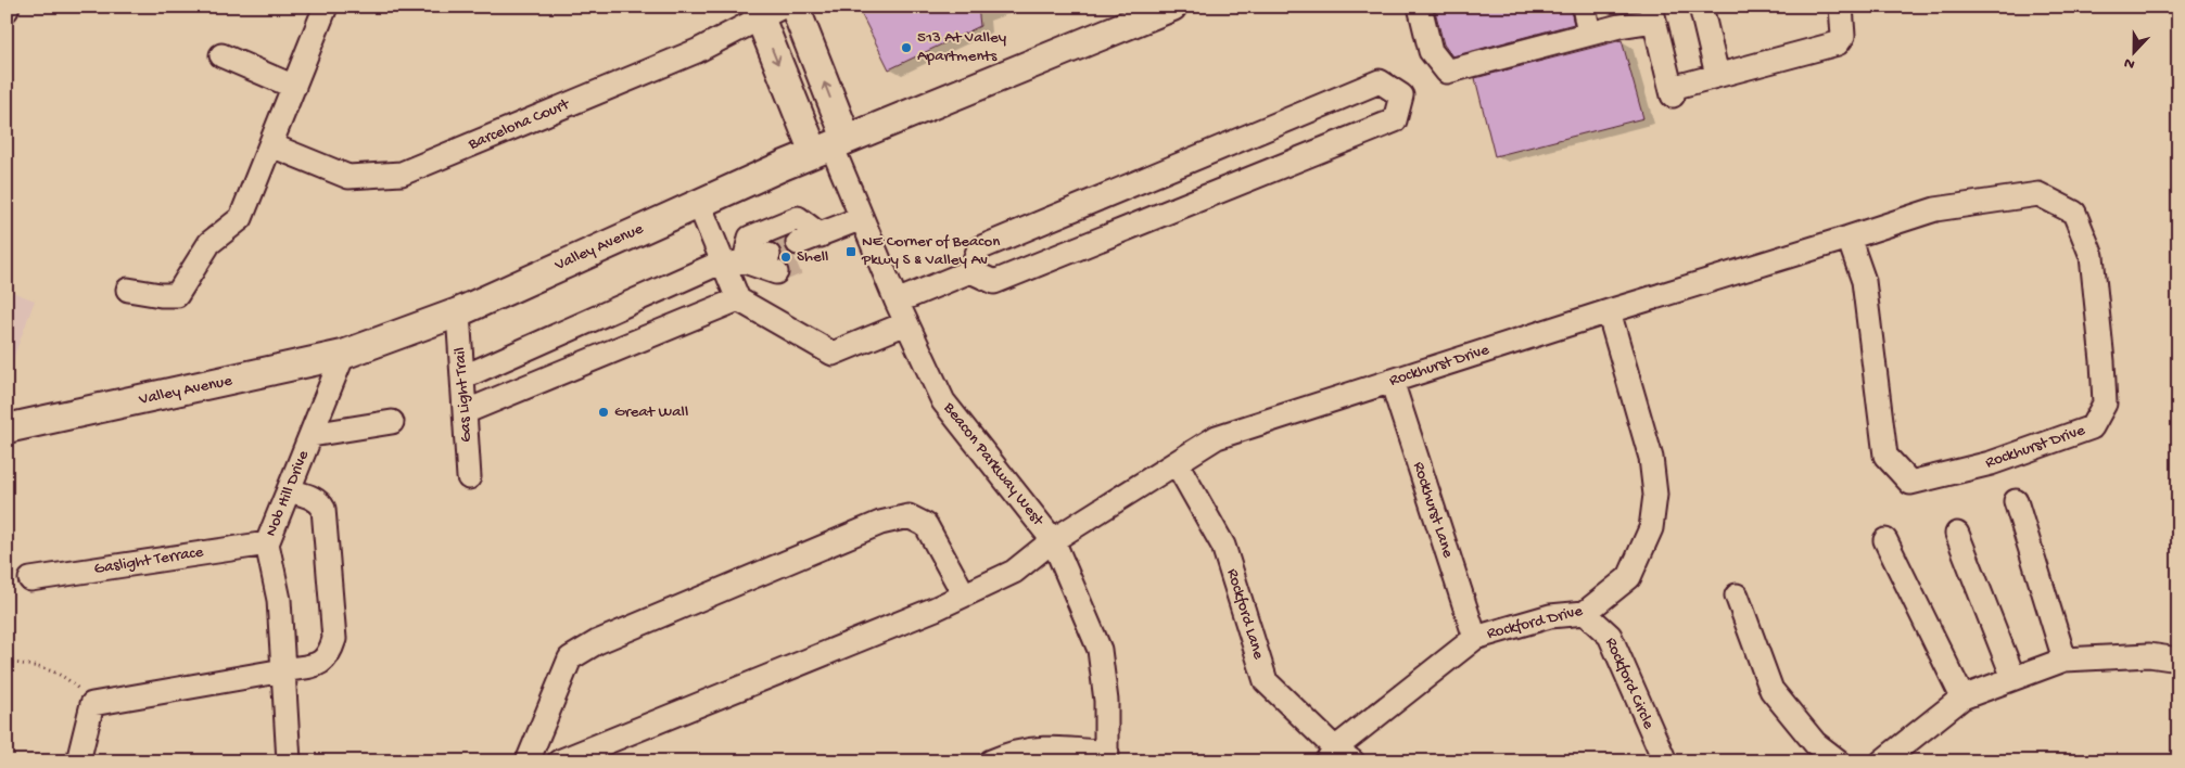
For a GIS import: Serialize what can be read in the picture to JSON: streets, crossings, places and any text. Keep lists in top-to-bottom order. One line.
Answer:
{"streets":{"main road":["Valley Avenue"],"street":["Barcelona Court","Rockhurst Drive","Gas Light Trail","Beacon Parkway West","Nob Hill Drive","Rockhurst Lane","Gaslight Terrace","Rockford Lane","Rockford Drive","Rockford Circle"]},"crossings":[["Valley Avenue","Gas Light Trail"],["Valley Avenue","Beacon Parkway West"],["Valley Avenue","Nob Hill Drive"],["Rockhurst Drive","Beacon Parkway West"],["Rockhurst Drive","Rockhurst Lane"],["Rockhurst Drive","Rockford Lane"],["Rockhurst Drive","Rockford Drive"],["Nob Hill Drive","Gaslight Terrace"],["Rockhurst Lane","Rockford Drive"],["Rockford Lane","Rockford Drive"],["Rockford Drive","Rockford Circle"]],"places":{"other":["513 At Valley Apartments","Shell","Great Wall"],"transit":["NE Corner of Beacon Pkwy S & Valley Av"]},"north":"bottom"}
